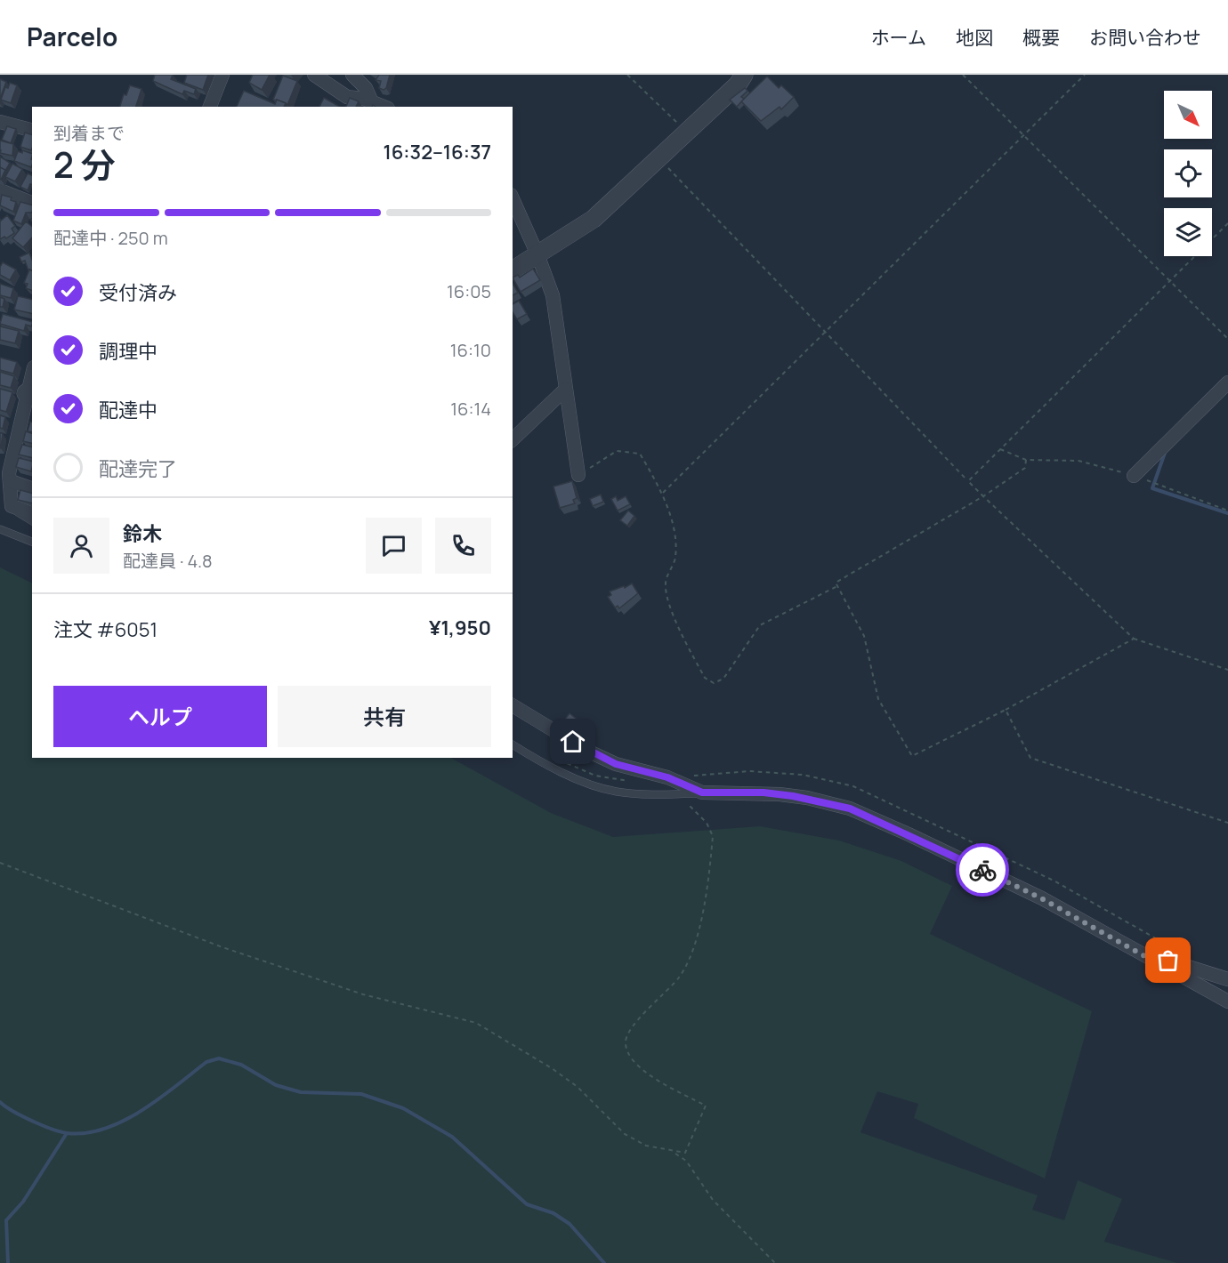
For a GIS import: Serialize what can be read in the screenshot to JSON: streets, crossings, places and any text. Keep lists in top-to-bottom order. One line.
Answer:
{"north":"bottom right","page":{"header":"Parcelo","nav":["ホーム","地図","概要","お問い合わせ"],"heading":["2 分","到着まで","16:32–16:37"],"panel":["鈴木","配達員 · 4.8","注文 #6051","¥1,950"],"bar":"配達中 · 250 m","list":[["受付済み","16:05"],["調理中","16:10"],["配達中","16:14"],"配達完了"],"buttons":["ヘルプ","共有"]}}
